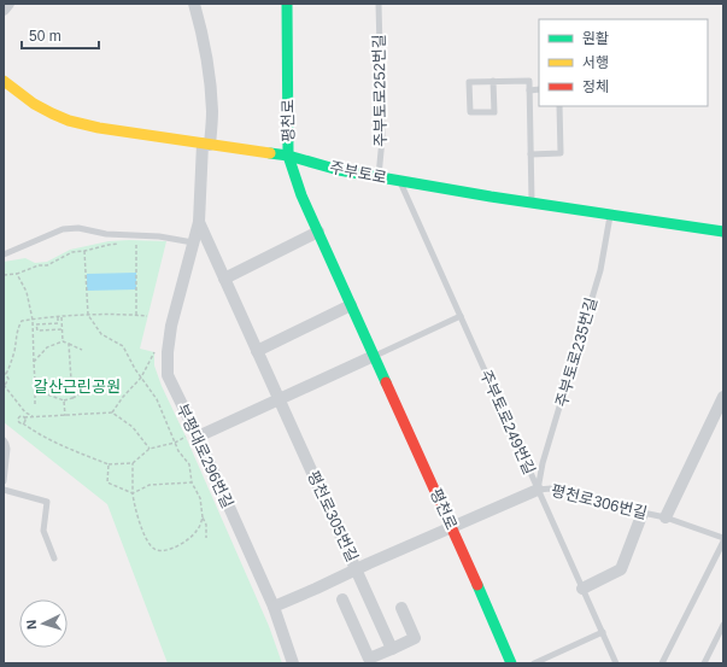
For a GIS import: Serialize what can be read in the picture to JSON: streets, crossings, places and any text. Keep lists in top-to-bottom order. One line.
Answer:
{"streets":{"main road":["평천로","주부토로"],"street":["부평대로296번길","평천로306번길","평천로305번길"],"lane":["주부토로252번길","주부토로235번길","주부토로249번길"]},"crossings":[["주부토로252번길","주부토로"],["평천로","주부토로"],["평천로","평천로306번길"],["평천로","평천로305번길"],["주부토로","주부토로235번길"],["주부토로","주부토로249번길"],["주부토로","부평대로296번길"],["주부토로235번길","주부토로249번길"],["주부토로235번길","평천로306번길"],["주부토로249번길","평천로306번길"],["부평대로296번길","평천로305번길"],["평천로306번길","평천로305번길"]],"parks":["갈산근린공원"],"legend":["원활","서행","정체"],"scale_bar":"50 m","north":"left"}
